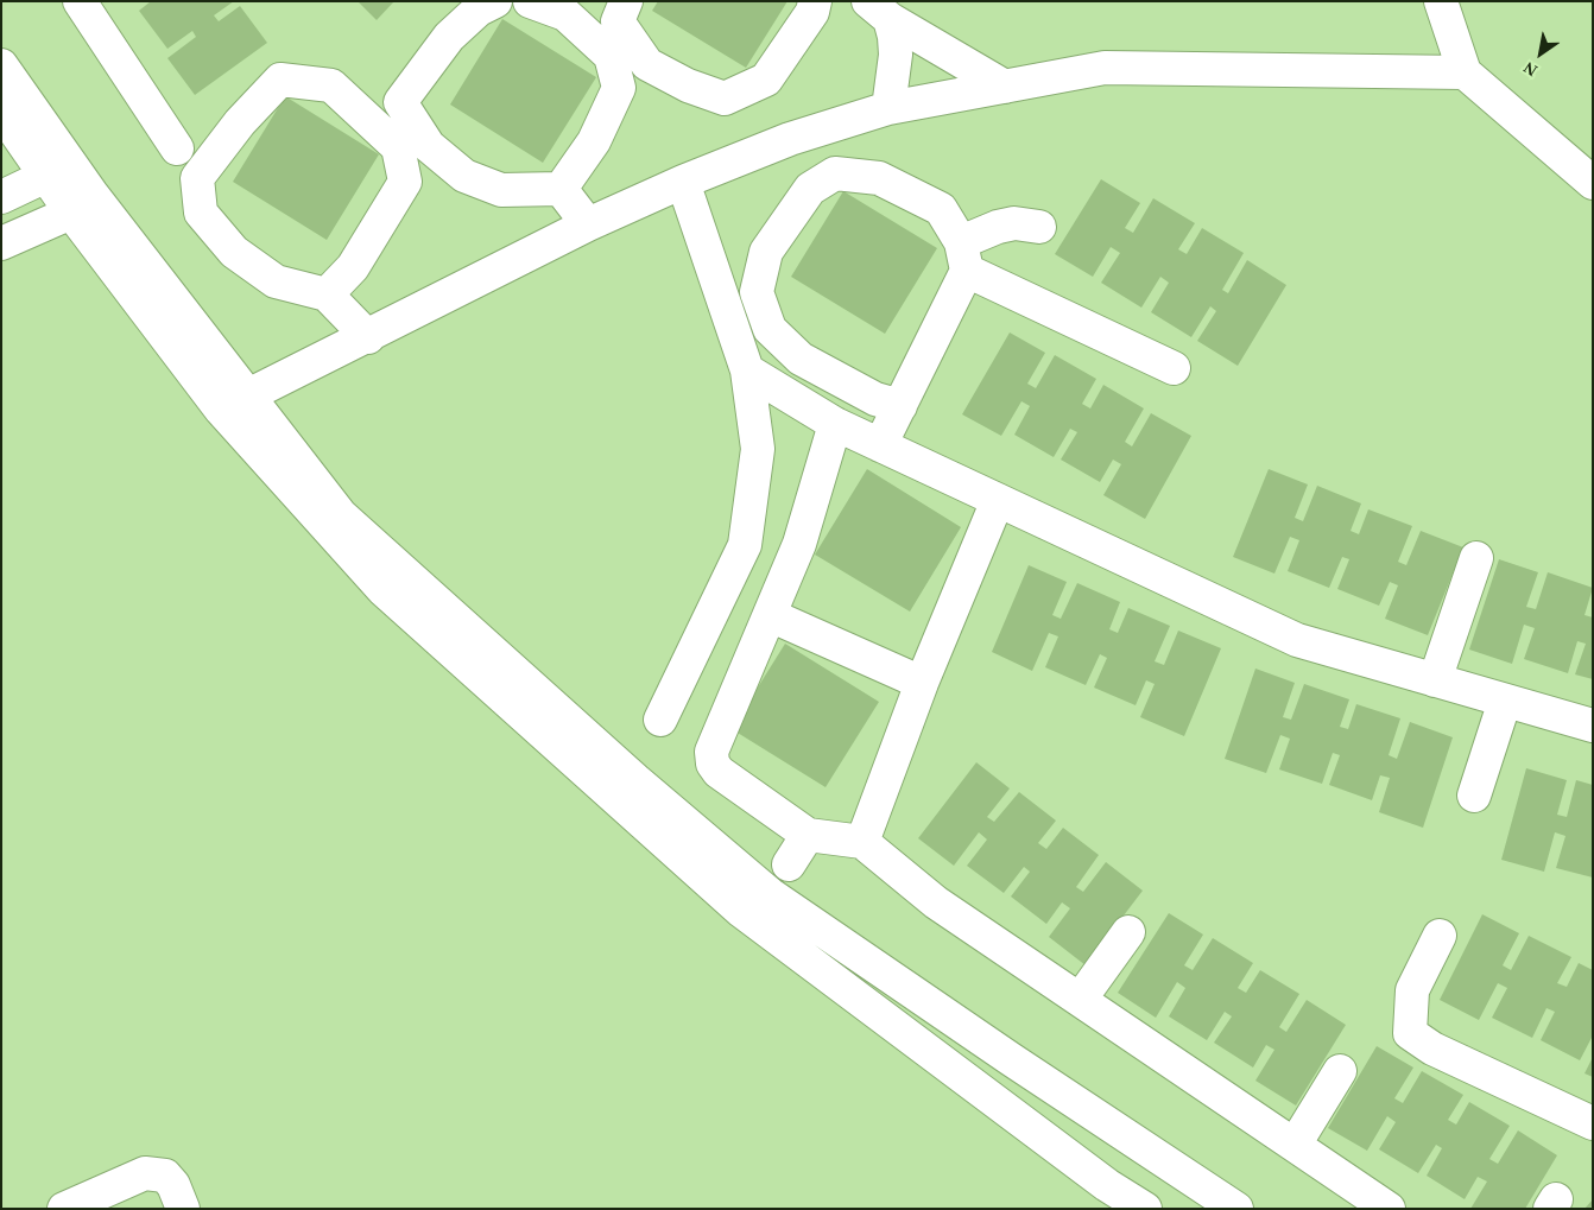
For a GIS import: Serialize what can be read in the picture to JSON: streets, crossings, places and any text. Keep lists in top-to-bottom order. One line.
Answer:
{"north":"bottom left"}
